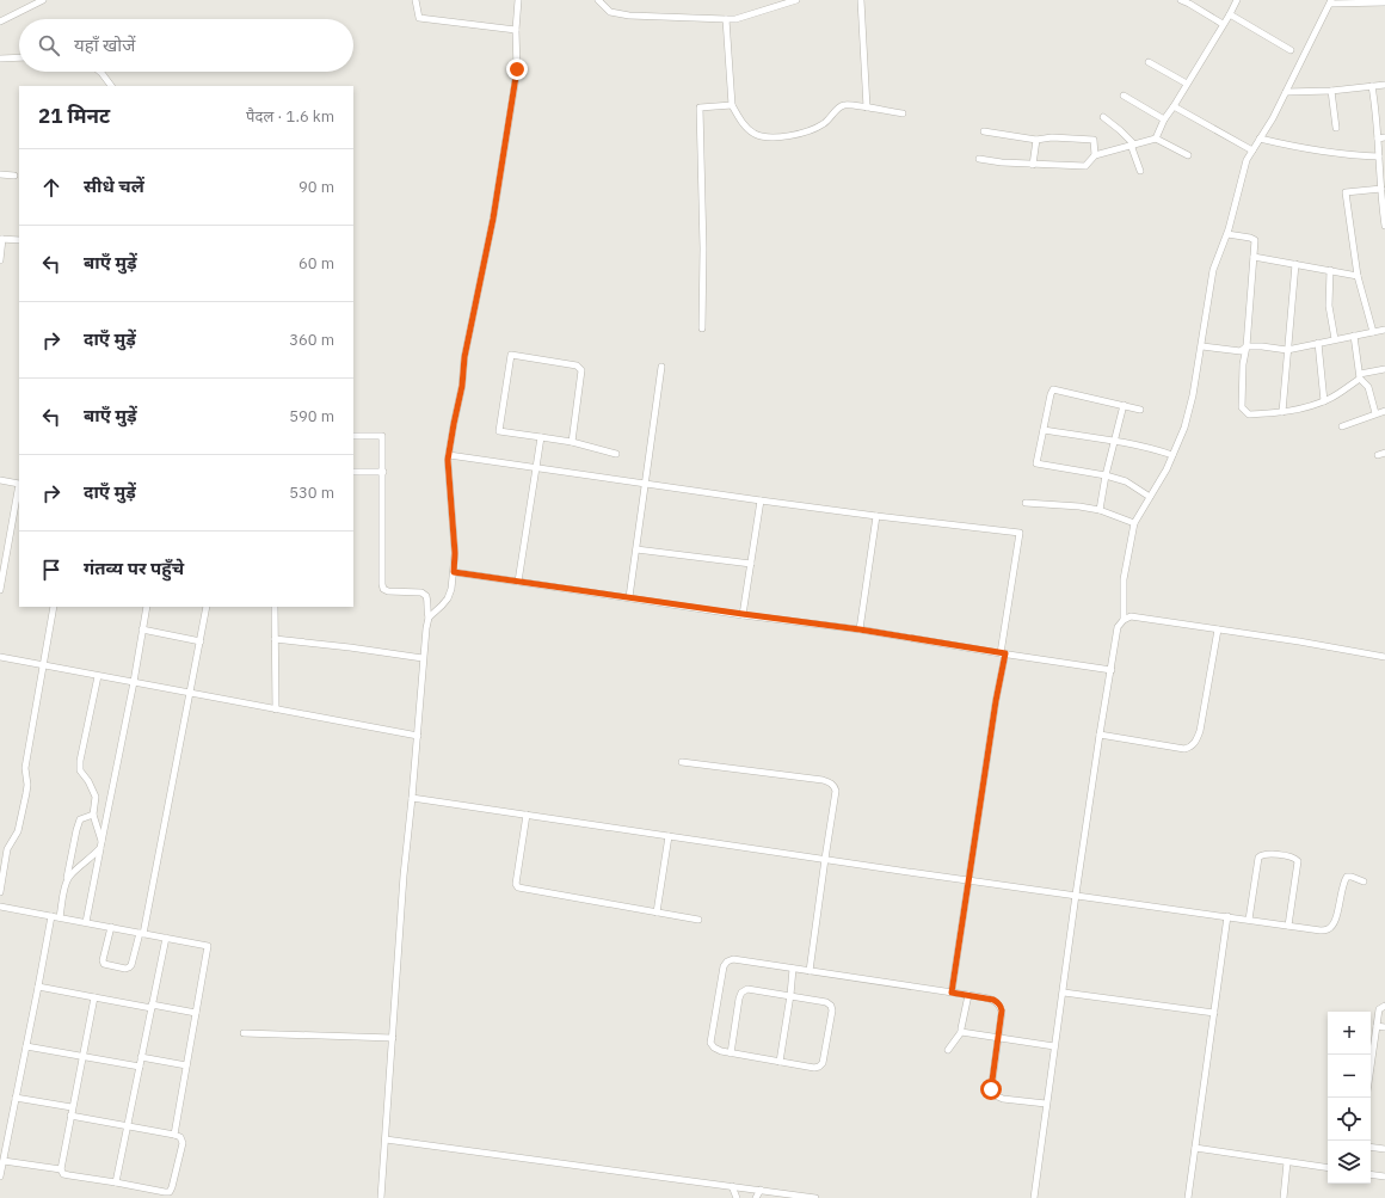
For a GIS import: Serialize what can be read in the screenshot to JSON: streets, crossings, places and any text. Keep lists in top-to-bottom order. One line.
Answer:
{"page":{"search":"यहाँ खोजें","heading":["21 मिनट","पैदल · 1.6 km"],"list":[["सीधे चलें","90 m"],["बाएँ मुड़ें","60 m"],["दाएँ मुड़ें","360 m"],["बाएँ मुड़ें","590 m"],["दाएँ मुड़ें","530 m"],"गंतव्य पर पहुँचे"],"map_buttons":["+","−"]}}
